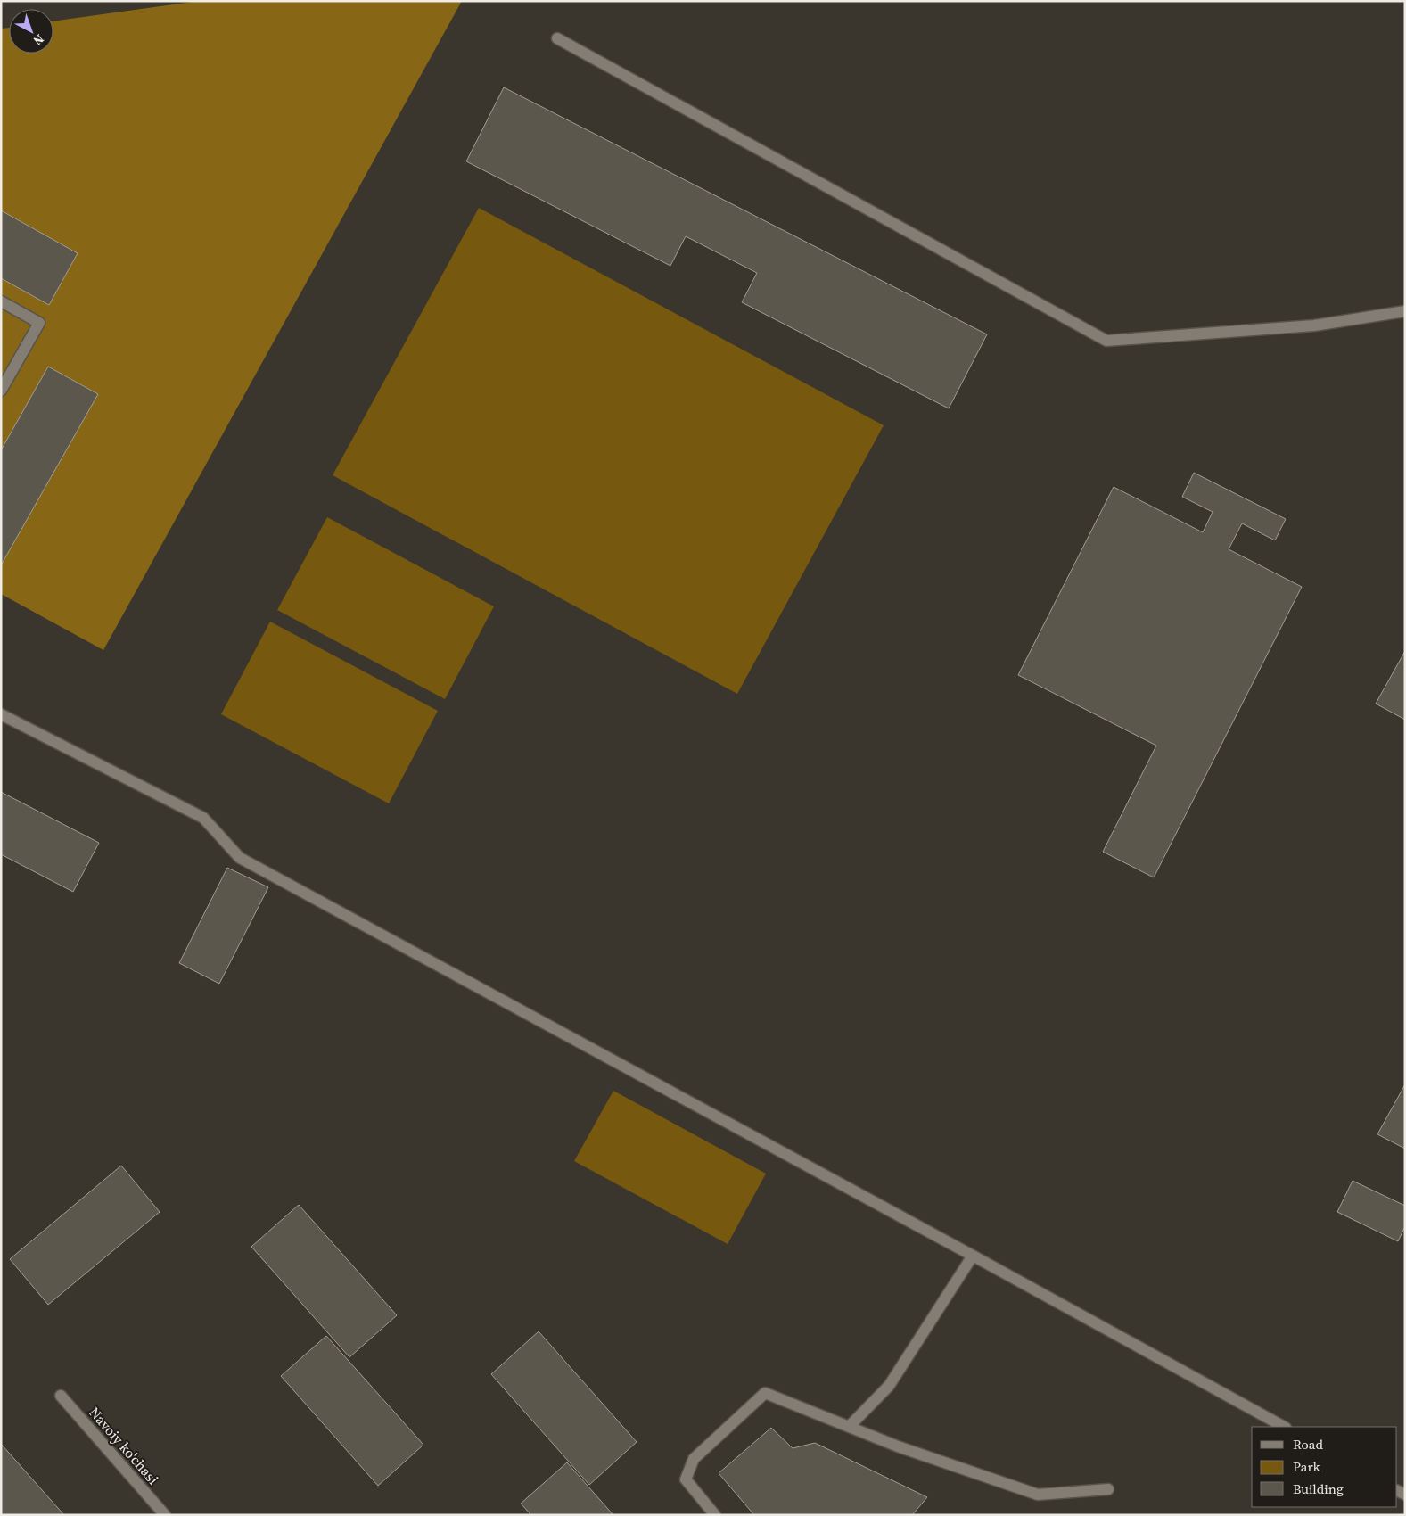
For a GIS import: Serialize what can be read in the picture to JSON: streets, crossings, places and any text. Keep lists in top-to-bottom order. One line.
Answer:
{"streets":{"street":["Navoiy ko'chasi"]},"legend":["Road","Park","Building"],"north":"bottom right"}
